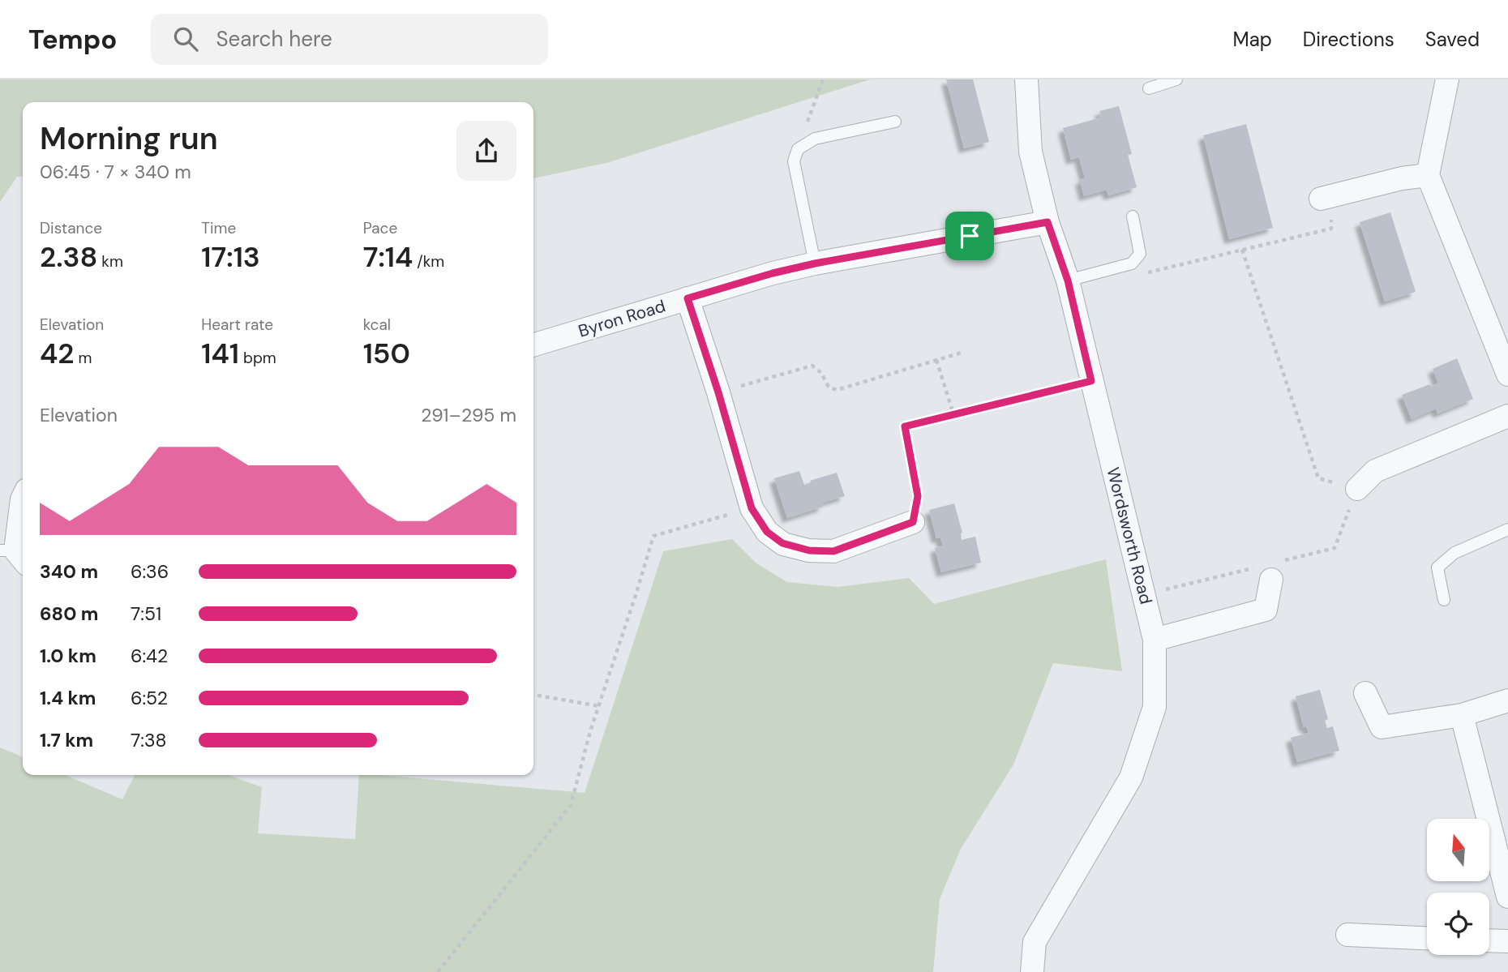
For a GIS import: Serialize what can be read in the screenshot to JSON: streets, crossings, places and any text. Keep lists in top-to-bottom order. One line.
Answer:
{"streets":{"street":["Byron Road","Wordsworth Road"]},"crossings":[["Byron Road","Wordsworth Road"]],"north":"top","page":{"header":"Tempo","search":"Search here","nav":["Map","Directions","Saved"],"heading":["Morning run","06:45 · 7 × 340 m"],"stats":[["Distance","2.38 km"],["Time","17:13"],["Pace","7:14 /km"],["Elevation","42 m"],["Heart rate","141 bpm"],["kcal","150"]],"chart":["Elevation","291–295 m"],"list":[{"name":"340 m","note":"6:36"},{"name":"680 m","note":"7:51"},{"name":"1.0 km","note":"6:42"},{"name":"1.4 km","note":"6:52"},{"name":"1.7 km","note":"7:38"}]}}
